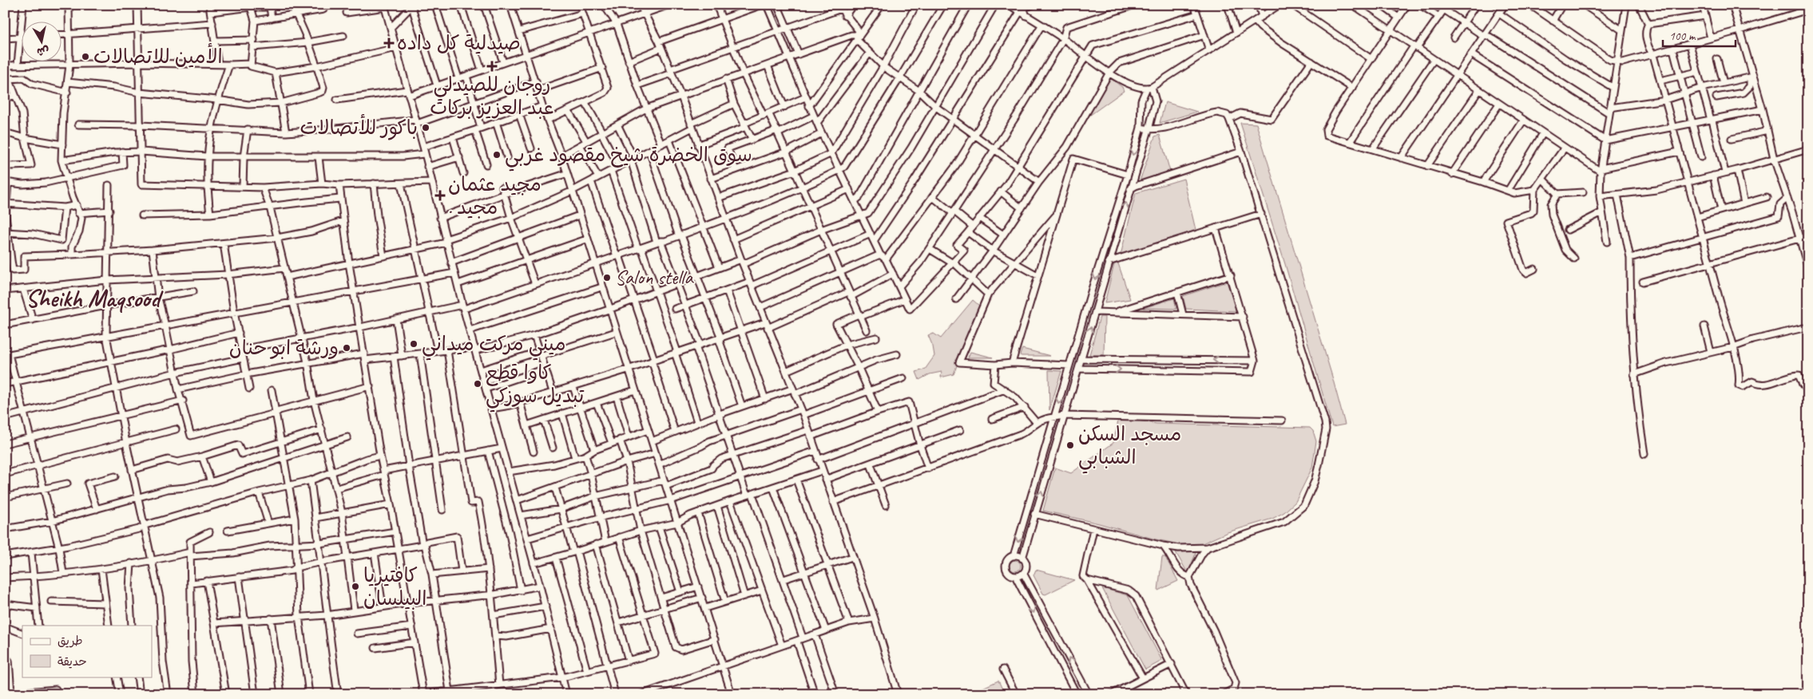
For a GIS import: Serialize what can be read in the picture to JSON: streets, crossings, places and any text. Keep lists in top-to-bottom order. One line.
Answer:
{"districts":["Sheikh Maqsood"],"places":{"health":["صيدلية كل داده","روجان للصيدلي عبد العزيز بركات","مجيد عثمان . مجيد"],"other":["الأمين للاتصالات","باكور للأتصالات","سوق الخضرة شيخ مقصود غربي","Salon stella","ميني مركت ميداني","ورشة ابو حنان","كاوا قطع تبديل سوزكي","مسجد السكن الشبابي","كافتيريا البيلسان"]},"legend":["طريق","حديقة"],"scale_bar":"100 m","north":"bottom"}
